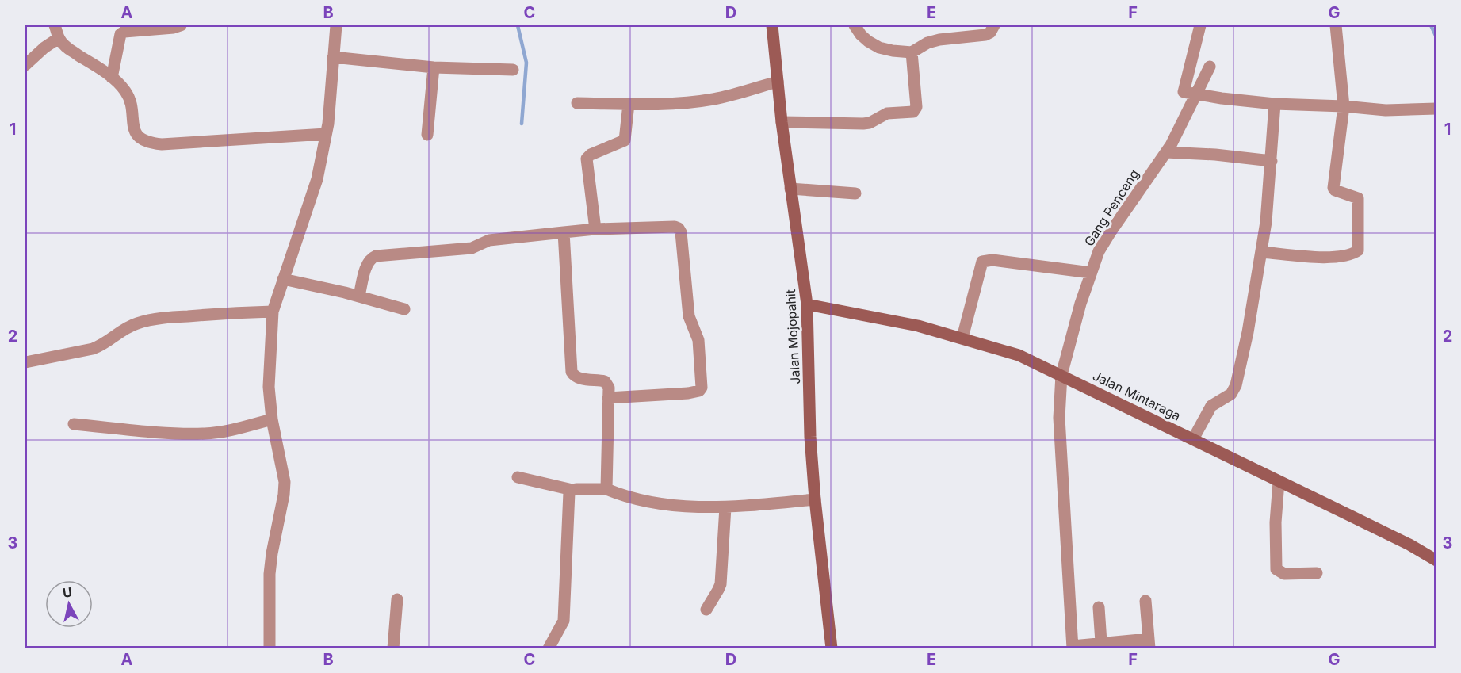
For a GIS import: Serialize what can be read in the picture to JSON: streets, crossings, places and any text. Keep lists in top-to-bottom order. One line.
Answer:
{"streets":{"street":["Gang Penceng","Jalan Mojopahit","Jalan Mintaraga"]},"crossings":[["Gang Penceng","Jalan Mintaraga"],["Jalan Mojopahit","Jalan Mintaraga"]],"north":"top","grid":{"columns":["A","B","C","D","E","F","G"],"rows":["1","2","3"]}}
